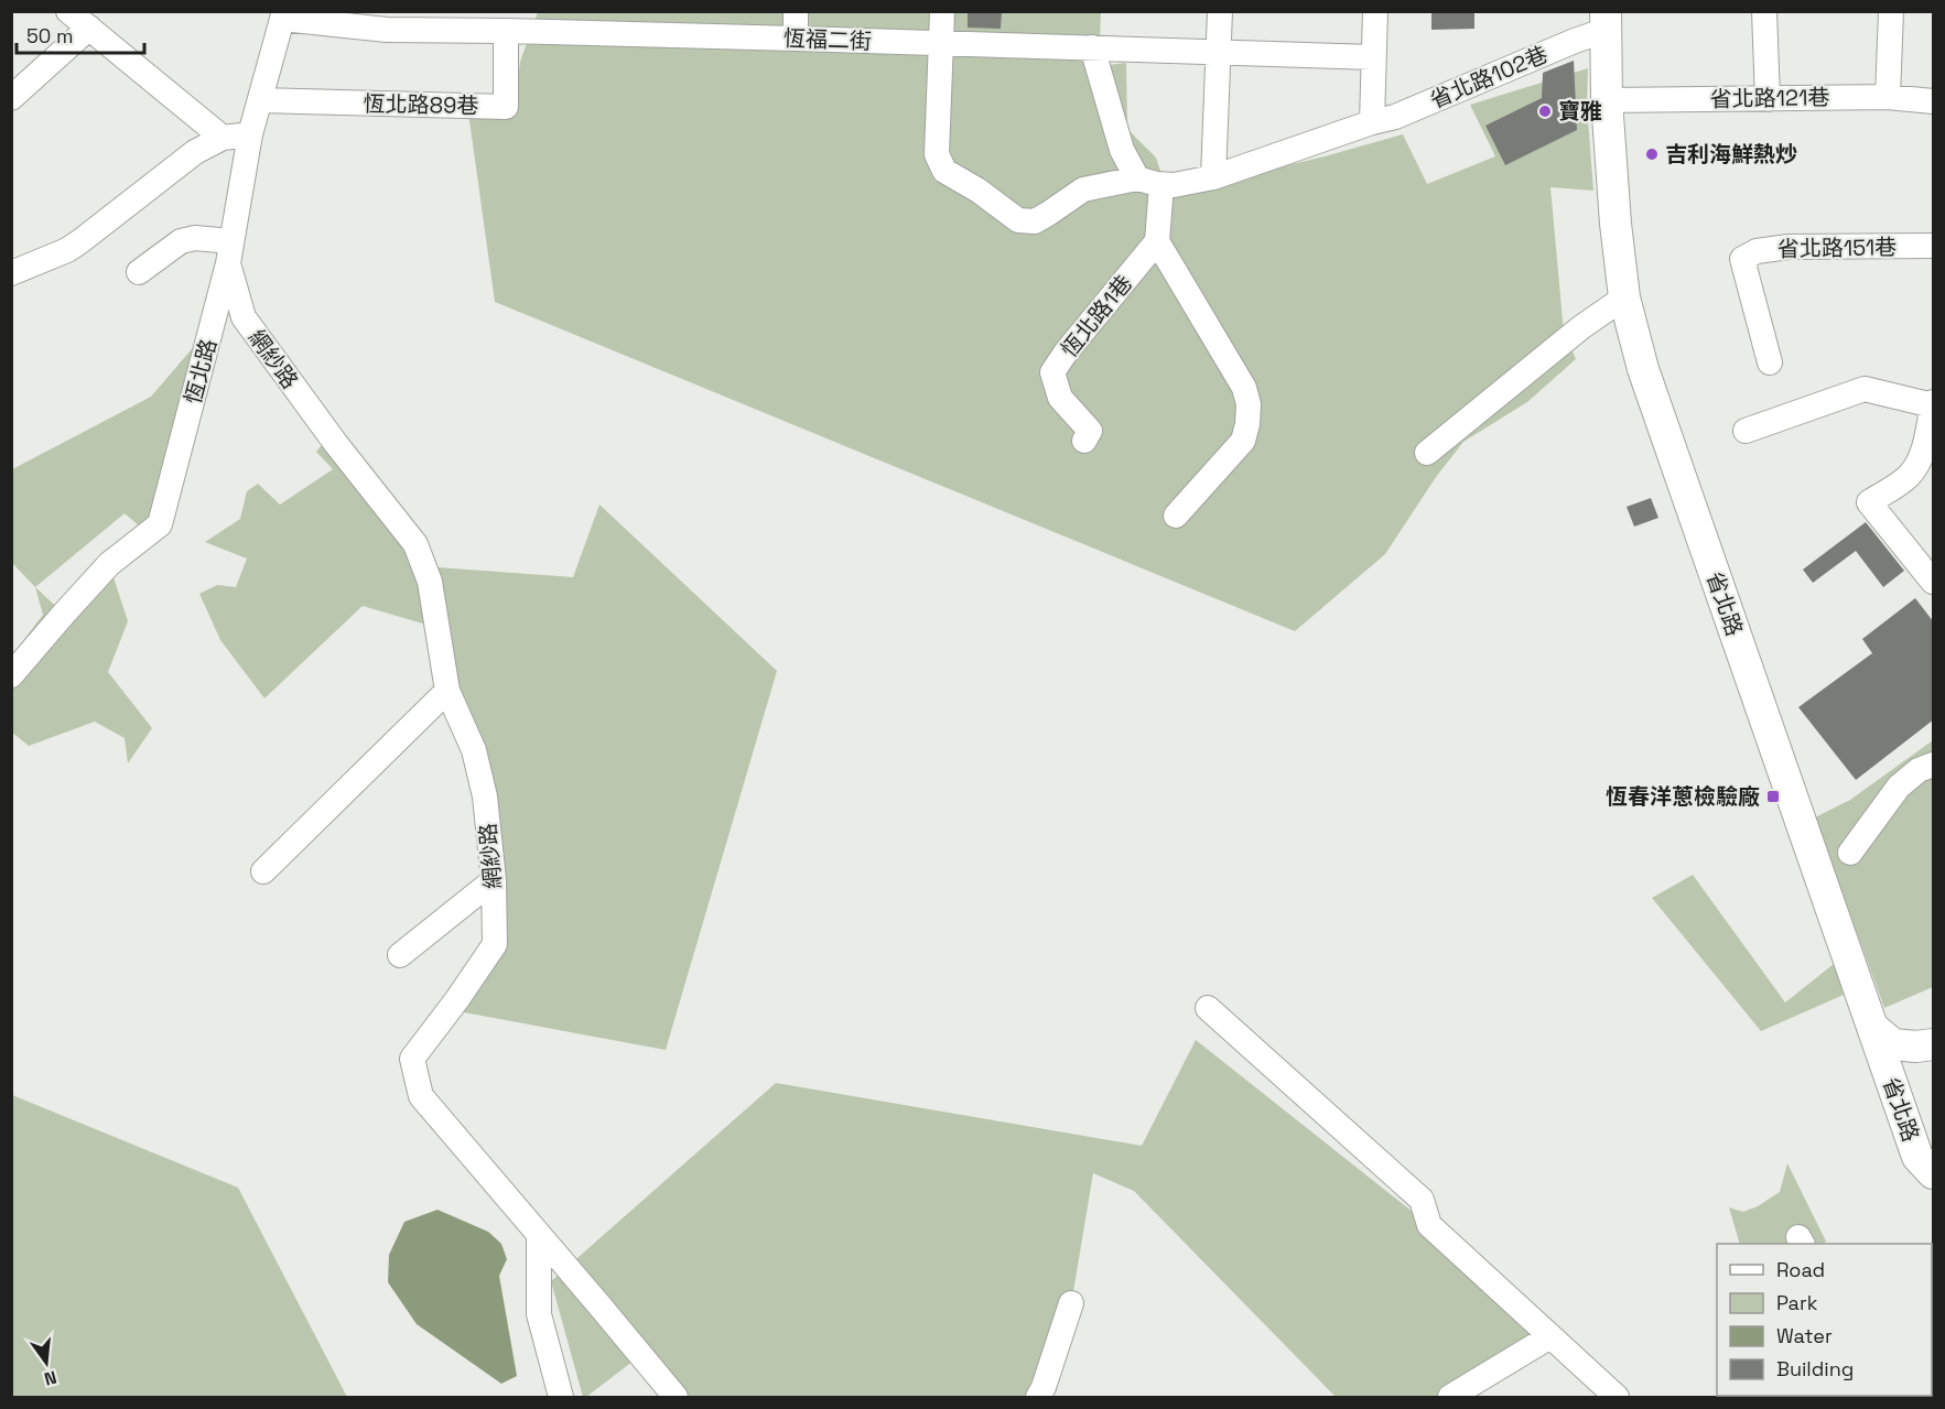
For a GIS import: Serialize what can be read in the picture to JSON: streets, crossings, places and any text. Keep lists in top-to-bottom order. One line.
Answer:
{"streets":{"main road":["省北路"],"street":["恆福二街","省北路102巷","省北路121巷","恆北路89巷","省北路151巷","恆北路1巷","網紗路","恆北路"]},"crossings":[["恆福二街","恆北路89巷"],["恆福二街","恆北路"],["省北路102巷","省北路"],["省北路121巷","省北路"],["恆北路89巷","恆北路"],["網紗路","恆北路"]],"places":{"other":["寶雅","吉利海鮮熱炒"],"transit":["恆春洋蔥檢驗廠"]},"legend":["Road","Park","Water","Building"],"scale_bar":"50 m","north":"bottom"}
